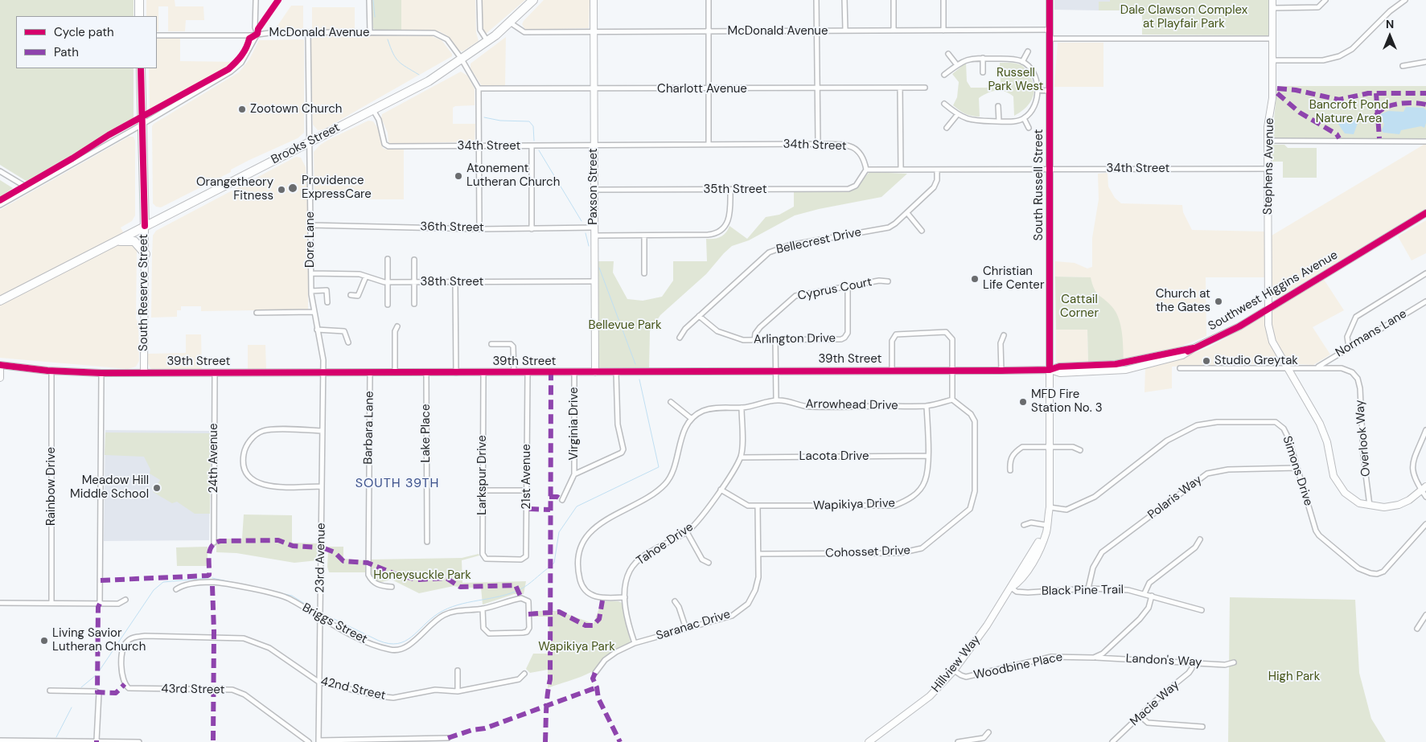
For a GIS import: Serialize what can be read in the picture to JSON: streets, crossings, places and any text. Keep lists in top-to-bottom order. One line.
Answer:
{"streets":{"highway":["Brooks Street","South Reserve Street"],"main road":["Stephens Avenue","South Russell Street","Paxson Street","Southwest Higgins Avenue","39th Street","Hillview Way"],"street":["McDonald Avenue","Charlott Avenue","34th Street","35th Street","36th Street","Dore Lane","Bellecrest Drive","38th Street","Cyprus Court","Normans Lane","Arlington Drive","Arrowhead Drive","Virginia Drive","Barbara Lane","Lake Place","Overlook Way","Lacota Drive","24th Avenue","Simons Drive","Larkspur Drive","21st Avenue","Rainbow Drive","Polaris Way","Wapikiya Drive","Tahoe Drive","Cohosset Drive","23rd Avenue","Black Pine Trail","Briggs Street","Saranac Drive","Landon's Way","Woodbine Place","42nd Street","43rd Street","Macie Way"]},"crossings":[["McDonald Avenue","Charlott Avenue"],["McDonald Avenue","Brooks Street"],["McDonald Avenue","South Russell Street"],["McDonald Avenue","Paxson Street"],["McDonald Avenue","Dore Lane"],["Charlott Avenue","Paxson Street"],["Brooks Street","34th Street"],["Brooks Street","Dore Lane"],["Brooks Street","South Reserve Street"],["34th Street","Stephens Avenue"],["34th Street","South Russell Street"],["34th Street","Paxson Street"],["34th Street","35th Street"],["34th Street","Bellecrest Drive"],["Stephens Avenue","Southwest Higgins Avenue"],["Stephens Avenue","Overlook Way"],["South Russell Street","Southwest Higgins Avenue"],["South Russell Street","39th Street"],["South Russell Street","Hillview Way"],["Paxson Street","35th Street"],["Paxson Street","36th Street"],["Paxson Street","38th Street"],["Paxson Street","39th Street"],["36th Street","Dore Lane"],["Dore Lane","38th Street"],["Dore Lane","39th Street"],["Dore Lane","23rd Avenue"],["Bellecrest Drive","Arlington Drive"],["Cyprus Court","Arlington Drive"],["Southwest Higgins Avenue","39th Street"],["Southwest Higgins Avenue","Hillview Way"],["South Reserve Street","39th Street"],["Normans Lane","Overlook Way"],["39th Street","Virginia Drive"],["39th Street","Barbara Lane"],["39th Street","Lake Place"],["39th Street","24th Avenue"],["39th Street","Larkspur Drive"],["39th Street","21st Avenue"],["39th Street","Rainbow Drive"],["39th Street","23rd Avenue"],["39th Street","Hillview Way"],["Arrowhead Drive","Wapikiya Drive"],["Lacota Drive","Wapikiya Drive"],["Lacota Drive","Tahoe Drive"],["Simons Drive","Polaris Way"],["Simons Drive","Hillview Way"],["Larkspur Drive","21st Avenue"],["Polaris Way","Black Pine Trail"],["Wapikiya Drive","Tahoe Drive"],["Wapikiya Drive","Saranac Drive"],["Tahoe Drive","Saranac Drive"],["Cohosset Drive","Saranac Drive"],["23rd Avenue","Briggs Street"],["23rd Avenue","42nd Street"],["Black Pine Trail","Hillview Way"],["Landon's Way","Woodbine Place"],["Landon's Way","Macie Way"],["Hillview Way","Woodbine Place"],["42nd Street","43rd Street"]],"districts":["SOUTH 39TH"],"parks":["Dale Clawson Complex at Playfair Park","Russell Park West","Bancroft Pond Nature Area","Cattail Corner","Bellevue Park","Honeysuckle Park","Wapikiya Park","High Park"],"places":["Zootown Church","Atonement Lutheran Church","Providence ExpressCare","Orangetheory Fitness","Christian Life Center","Church at the Gates","Studio Greytak","MFD Fire Station No. 3","Meadow Hill Middle School","Living Savior Lutheran Church"],"legend":["Cycle path","Path"],"north":"top"}
